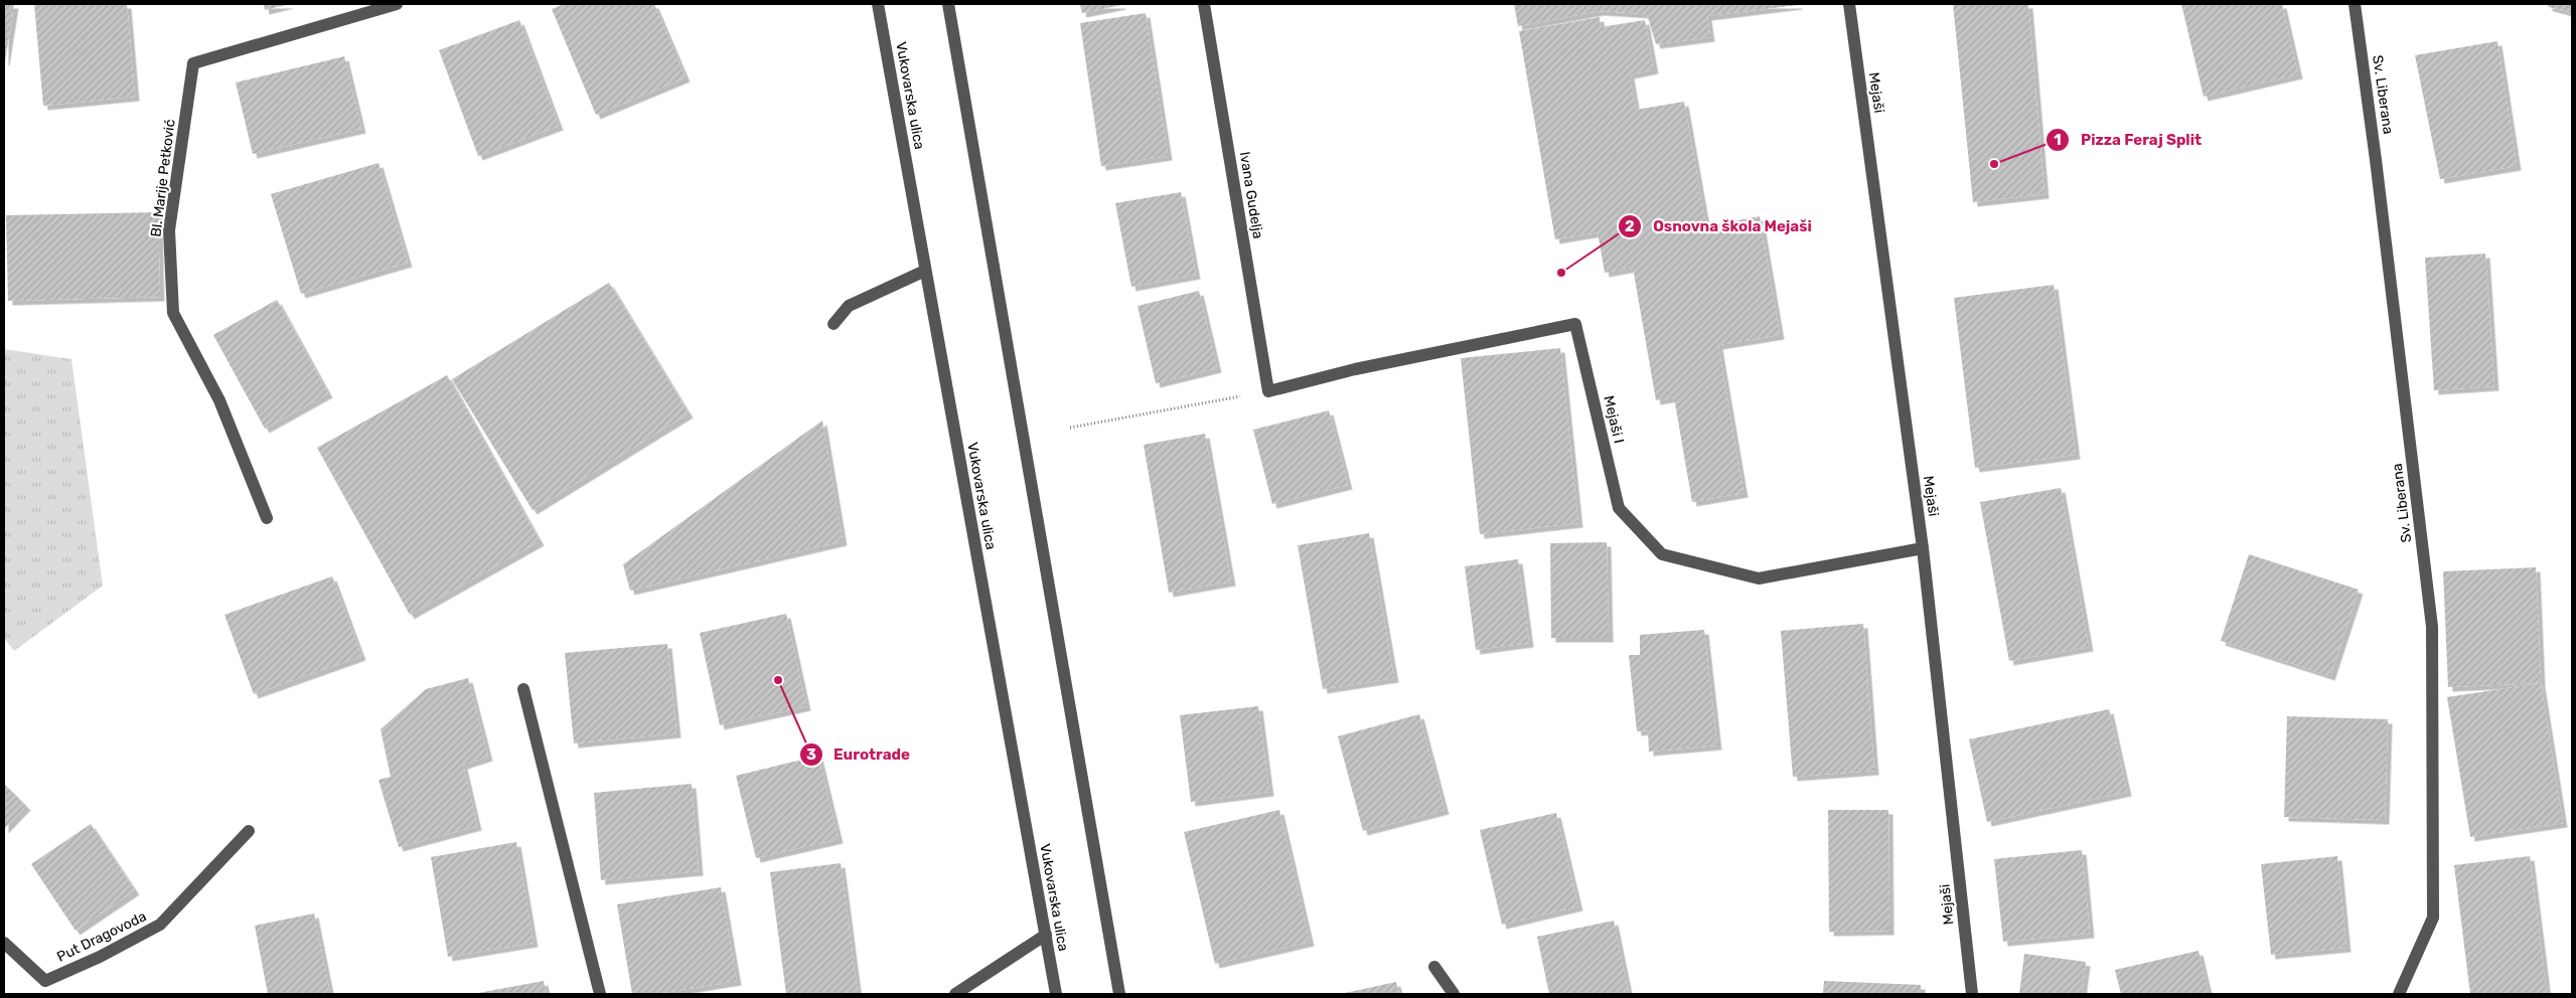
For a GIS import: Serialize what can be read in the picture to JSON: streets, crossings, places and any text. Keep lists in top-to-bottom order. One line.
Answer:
{"streets":{"street":["Mejaši","Sv. Liberana","Vukovarska ulica","Bl. Marije Petković","Ivana Gudelja","Mejaši I","Put Dragovoda"]},"crossings":[["Mejaši","Mejaši I"],["Ivana Gudelja","Mejaši I"]],"places":["Pizza Feraj Split","Osnovna škola Mejaši","Eurotrade"]}
